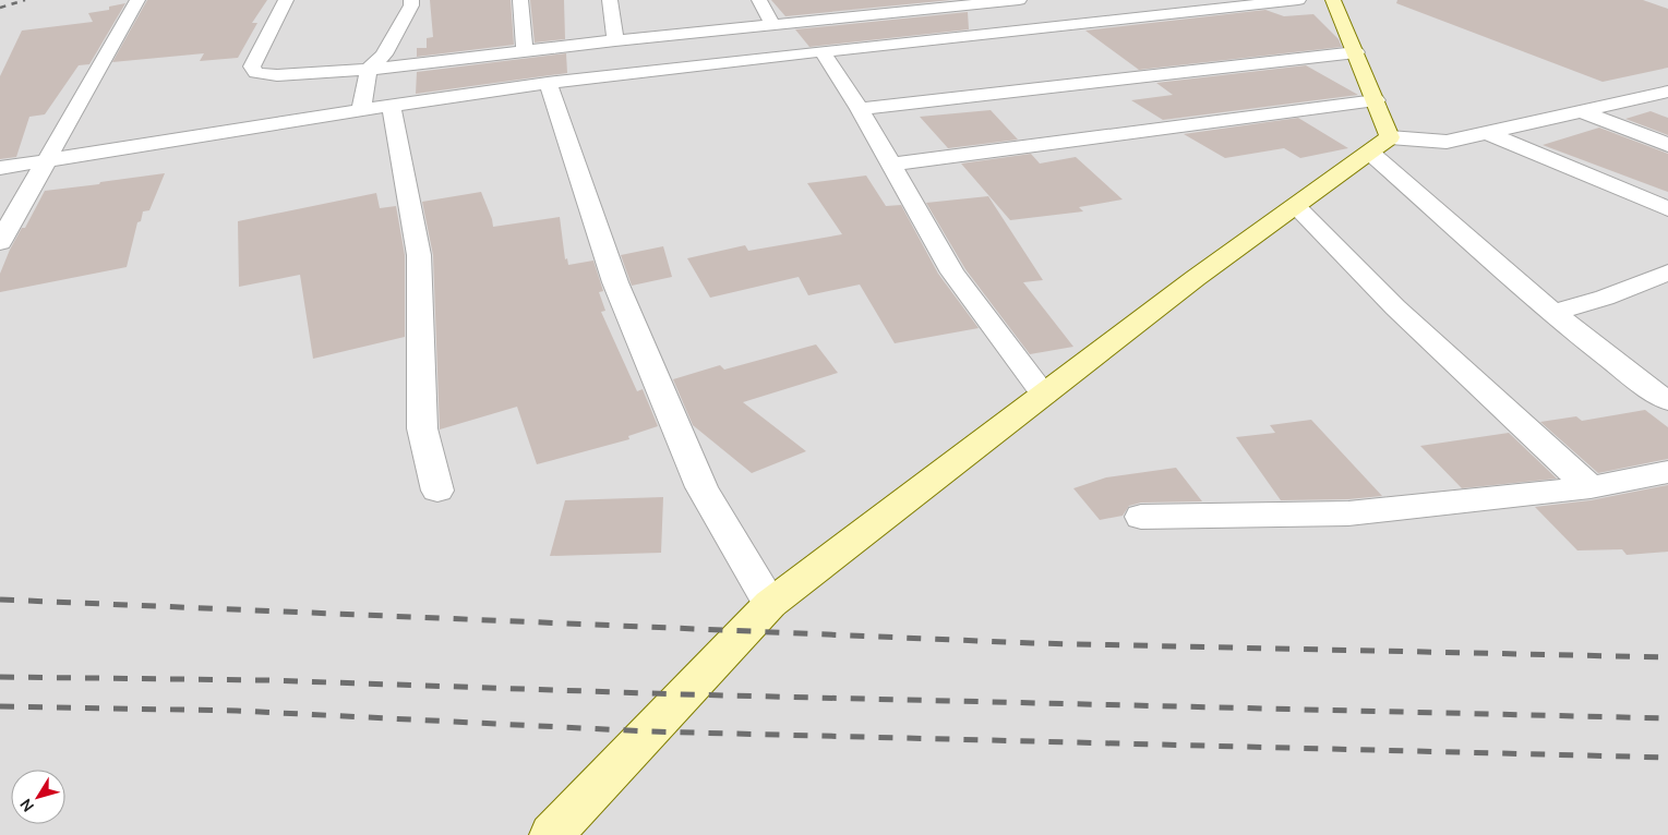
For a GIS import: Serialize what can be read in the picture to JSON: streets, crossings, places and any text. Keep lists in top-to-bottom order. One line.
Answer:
{"north":"bottom left"}
